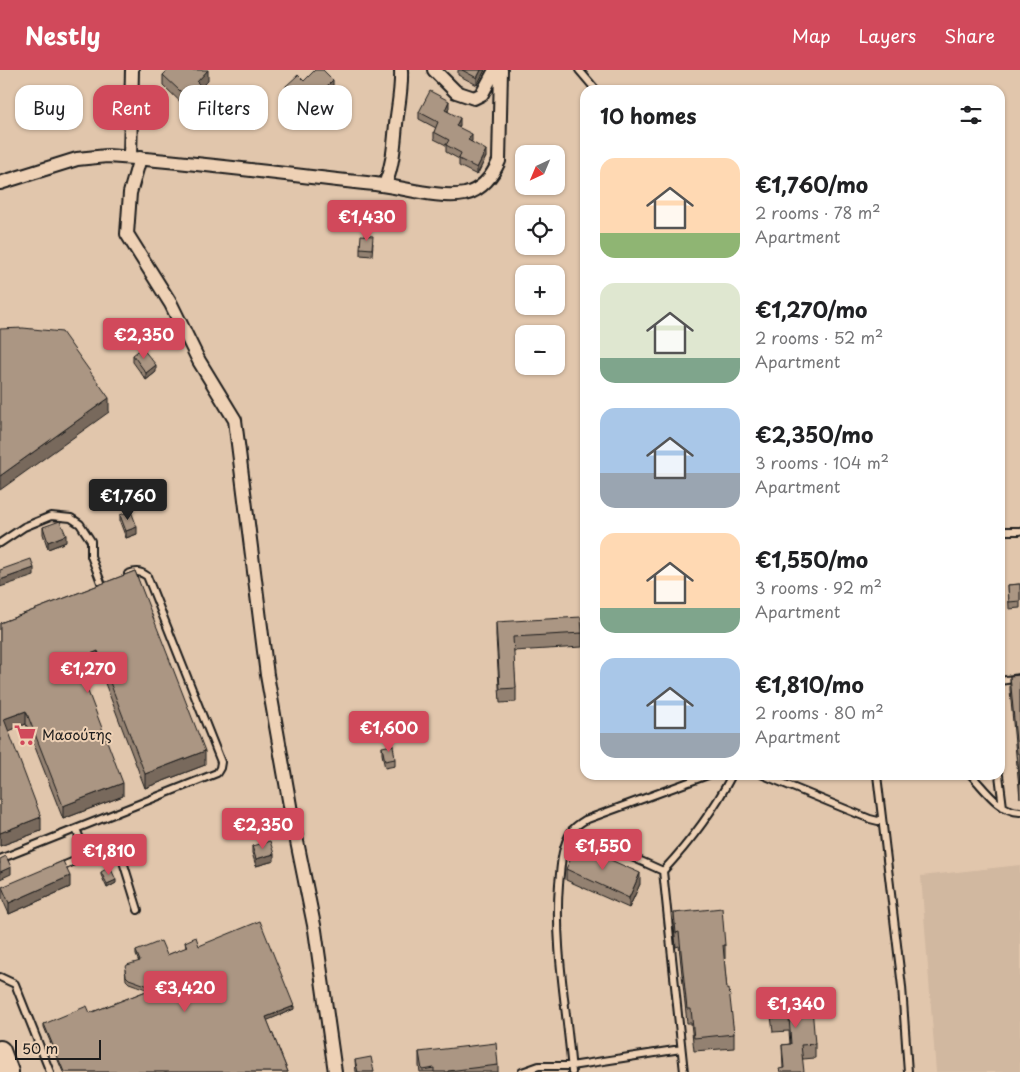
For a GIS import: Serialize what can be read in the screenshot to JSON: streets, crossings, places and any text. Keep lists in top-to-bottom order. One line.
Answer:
{"places":{"supermarket":["Μασούτης"]},"scale_bar":"50 m","north":"bottom left","page":{"header":"Nestly","nav":["Map","Layers","Share"],"chip":["Buy","Rent","Filters","New"],"heading":"10 homes","map_buttons":["+","−"],"list":[{"name":"€1,760/mo","note":"2 rooms · 78 m² · Apartment"},{"name":"€1,270/mo","note":"2 rooms · 52 m² · Apartment"},{"name":"€2,350/mo","note":"3 rooms · 104 m² · Apartment"},{"name":"€1,550/mo","note":"3 rooms · 92 m² · Apartment"},{"name":"€1,810/mo","note":"2 rooms · 80 m² · Apartment"}],"price":["€1,430","€2,350","€1,760","€1,270","€1,600","€2,350","€1,550","€1,810","€3,420","€1,340"],"scale":"50 m"}}
